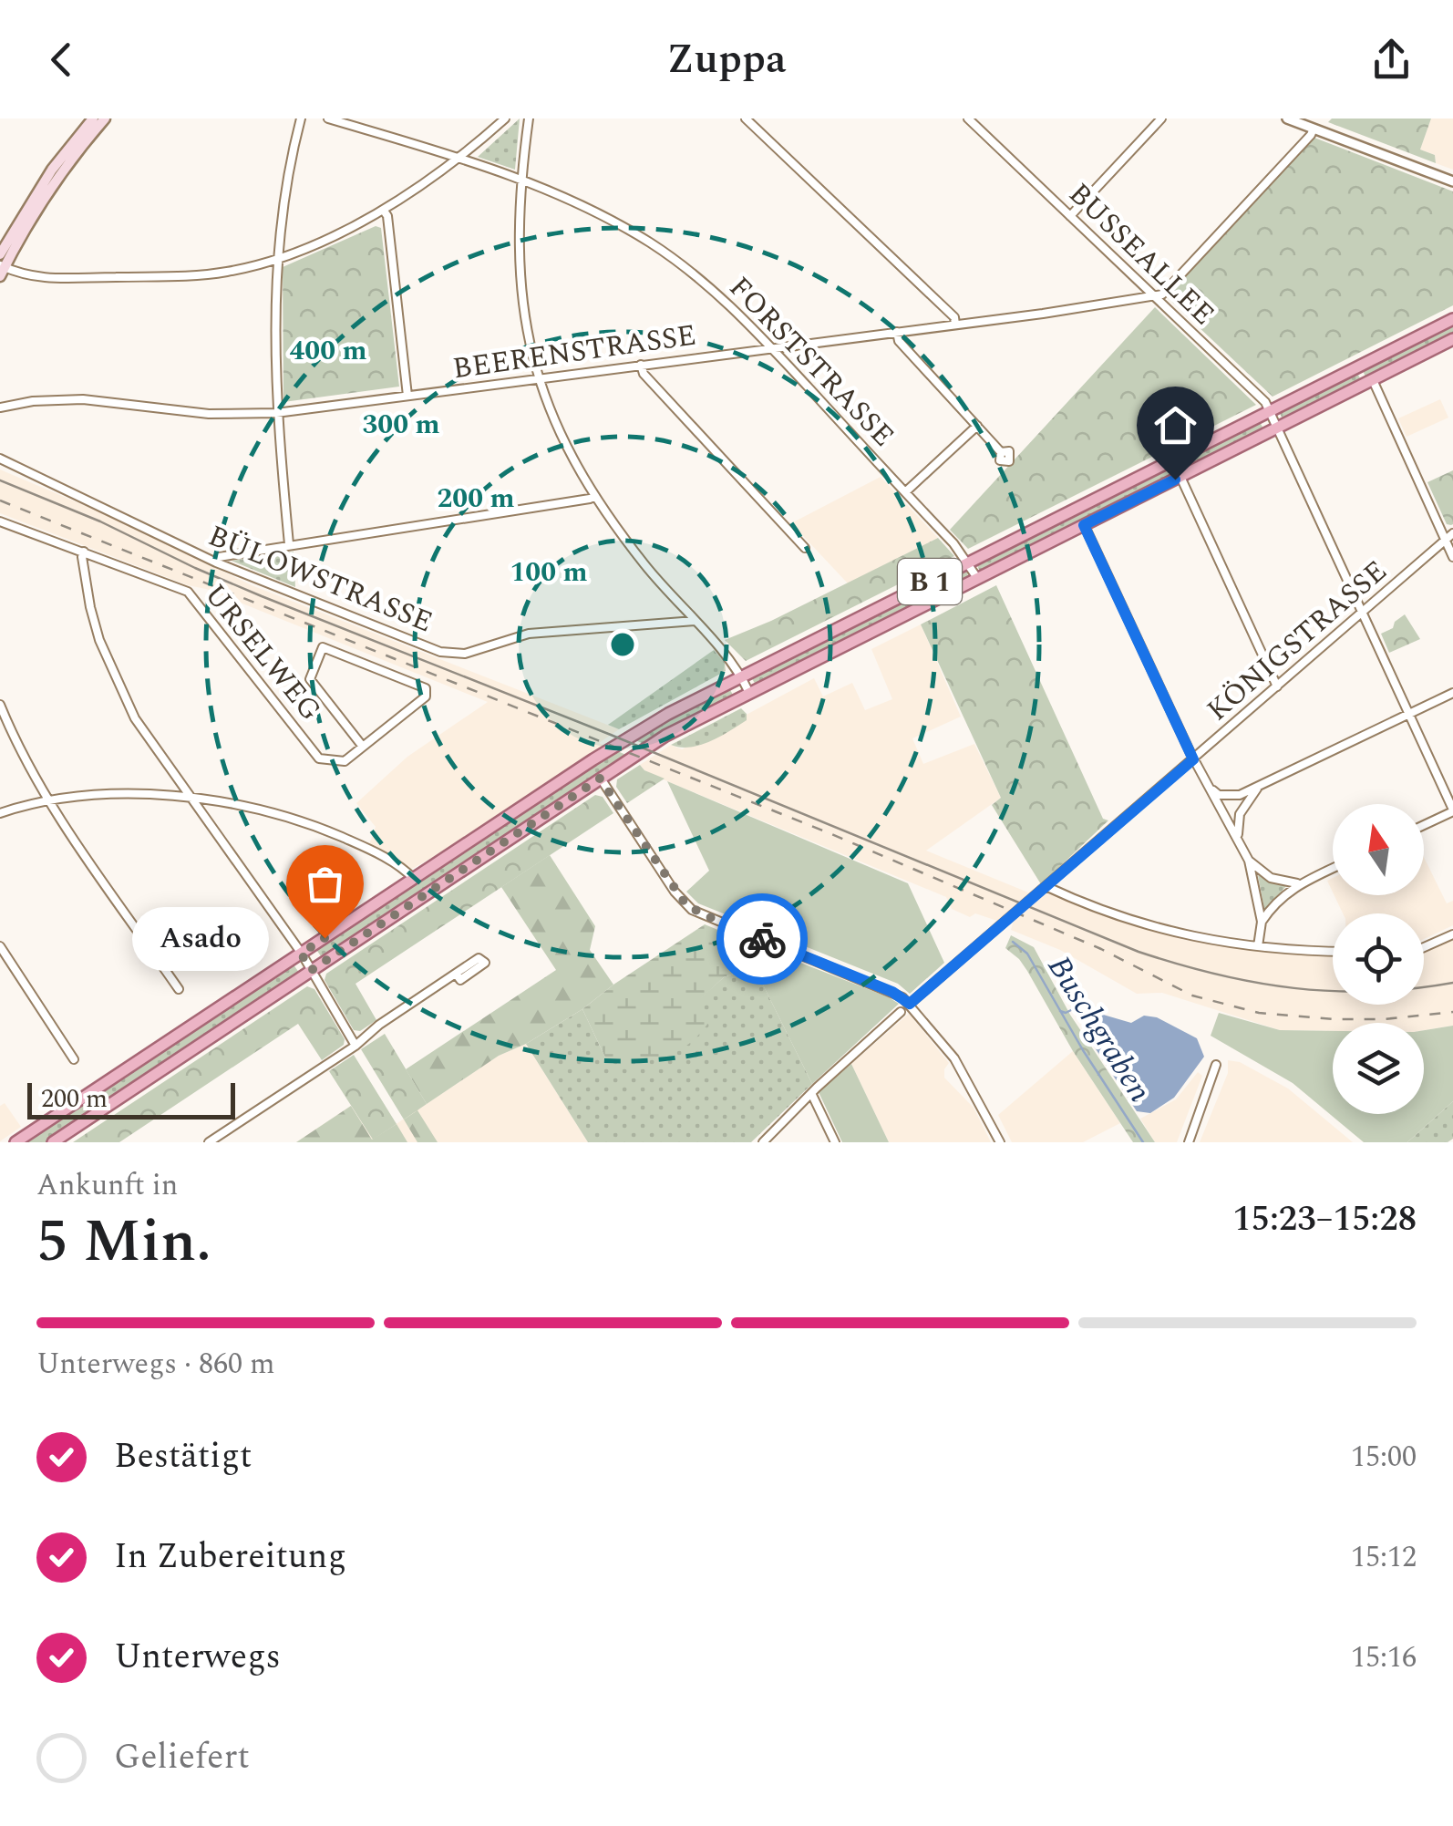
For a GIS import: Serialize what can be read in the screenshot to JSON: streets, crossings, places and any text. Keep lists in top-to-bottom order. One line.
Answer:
{"streets":{"main road":["B 1"],"street":["BUSSEALLEE","BEERENSTRASSE","FORSTSTRASSE","BÜLOWSTRASSE","KÖNIGSTRASSE","URSELWEG"]},"crossings":[["BUSSEALLEE","BEERENSTRASSE"],["BUSSEALLEE","B 1"],["BUSSEALLEE","KÖNIGSTRASSE"],["BEERENSTRASSE","FORSTSTRASSE"],["FORSTSTRASSE","B 1"]],"water":["Buschgraben"],"places":["Asado"],"scale_bar":"200 m","north":"top","page":{"header":"Zuppa","bubble":"Asado","scale":"200 m","heading":["5 Min.","Ankunft in","15:23–15:28"],"bar":"Unterwegs · 860 m","list":[["Bestätigt","15:00"],["In Zubereitung","15:12"],["Unterwegs","15:16"],"Geliefert"]},"rings":["400 m","300 m","200 m","100 m"]}
